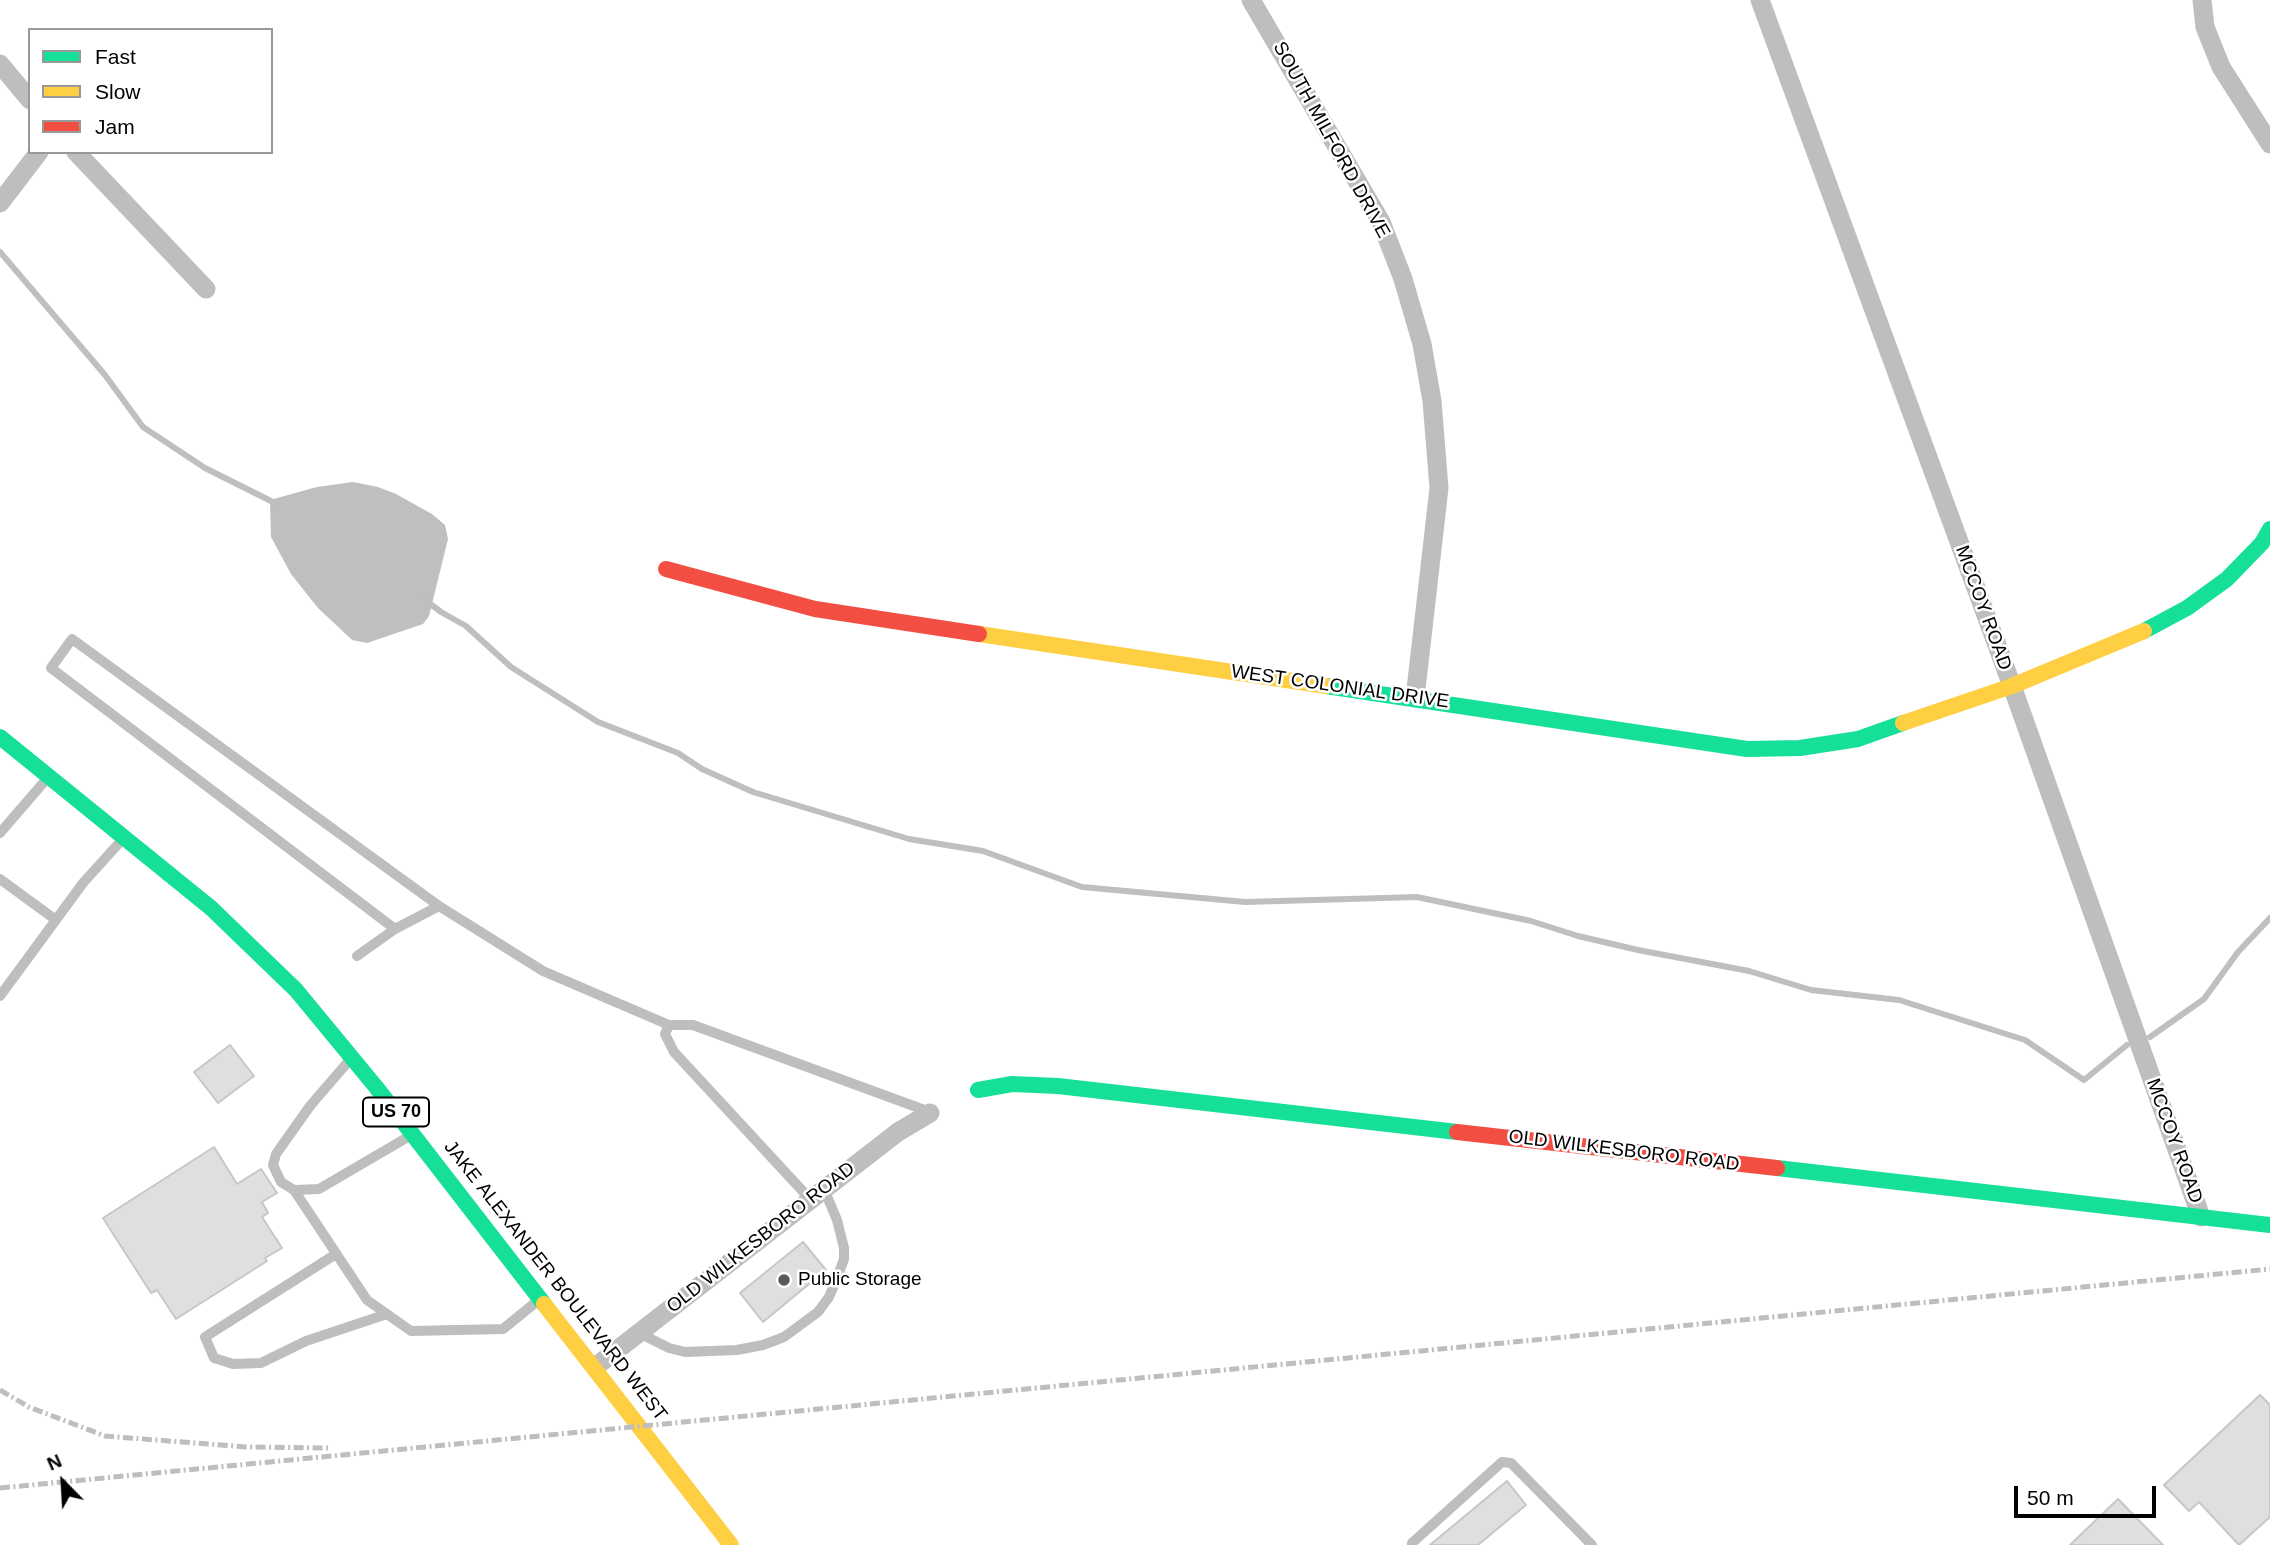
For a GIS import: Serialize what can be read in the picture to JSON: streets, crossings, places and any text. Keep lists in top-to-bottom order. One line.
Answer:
{"streets":{"main road":["WEST COLONIAL DRIVE","US 70","OLD WILKESBORO ROAD","JAKE ALEXANDER BOULEVARD WEST"],"street":["SOUTH MILFORD DRIVE","MCCOY ROAD"]},"crossings":[["SOUTH MILFORD DRIVE","WEST COLONIAL DRIVE"],["MCCOY ROAD","WEST COLONIAL DRIVE"],["MCCOY ROAD","OLD WILKESBORO ROAD"],["OLD WILKESBORO ROAD","JAKE ALEXANDER BOULEVARD WEST"]],"places":["Public Storage"],"legend":["Fast","Slow","Jam"],"scale_bar":"50 m","north":"top left"}
